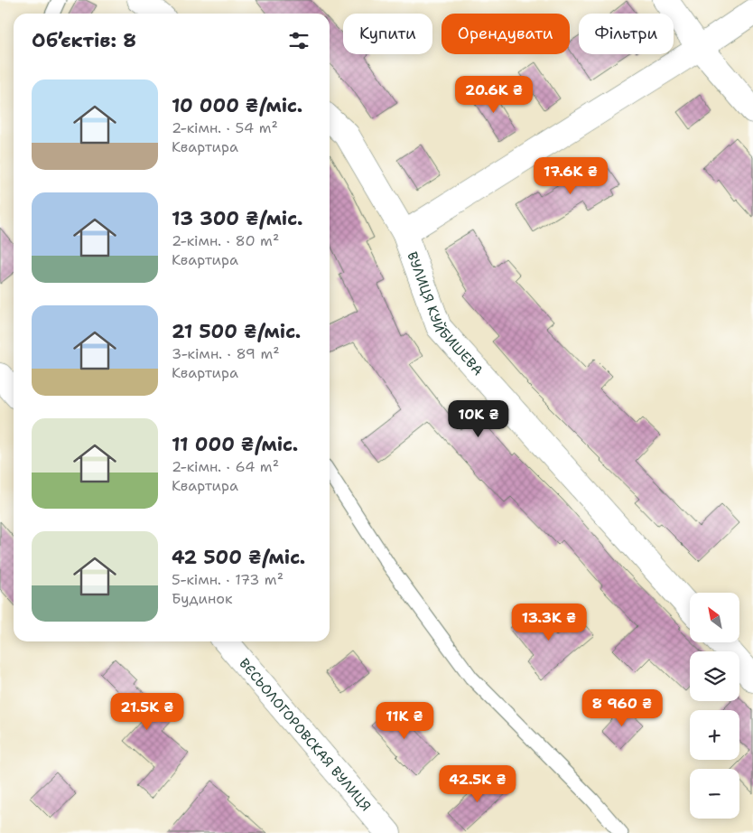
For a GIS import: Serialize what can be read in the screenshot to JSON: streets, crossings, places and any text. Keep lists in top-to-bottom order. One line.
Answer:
{"streets":{"street":["ВУЛИЦЯ КУЙБИШЕВА","ВЄСЬОЛОГОРОВСКАЯ ВУЛИЦЯ"]},"north":"top left","page":{"chip":["Купити","Орендувати","Фільтри"],"heading":"Об’єктів: 8","list":[{"name":"10 000 ₴/міс.","note":"2-кімн. · 54 m² · Квартира"},{"name":"13 300 ₴/міс.","note":"2-кімн. · 80 m² · Квартира"},{"name":"21 500 ₴/міс.","note":"3-кімн. · 89 m² · Квартира"},{"name":"11 000 ₴/міс.","note":"2-кімн. · 64 m² · Квартира"},{"name":"42 500 ₴/міс.","note":"5-кімн. · 173 m² · Будинок"}],"price":["20.6K ₴","17.6K ₴","10K ₴","13.3K ₴","8 960 ₴","21.5K ₴","11K ₴","42.5K ₴"],"map_buttons":["+","−"]}}
